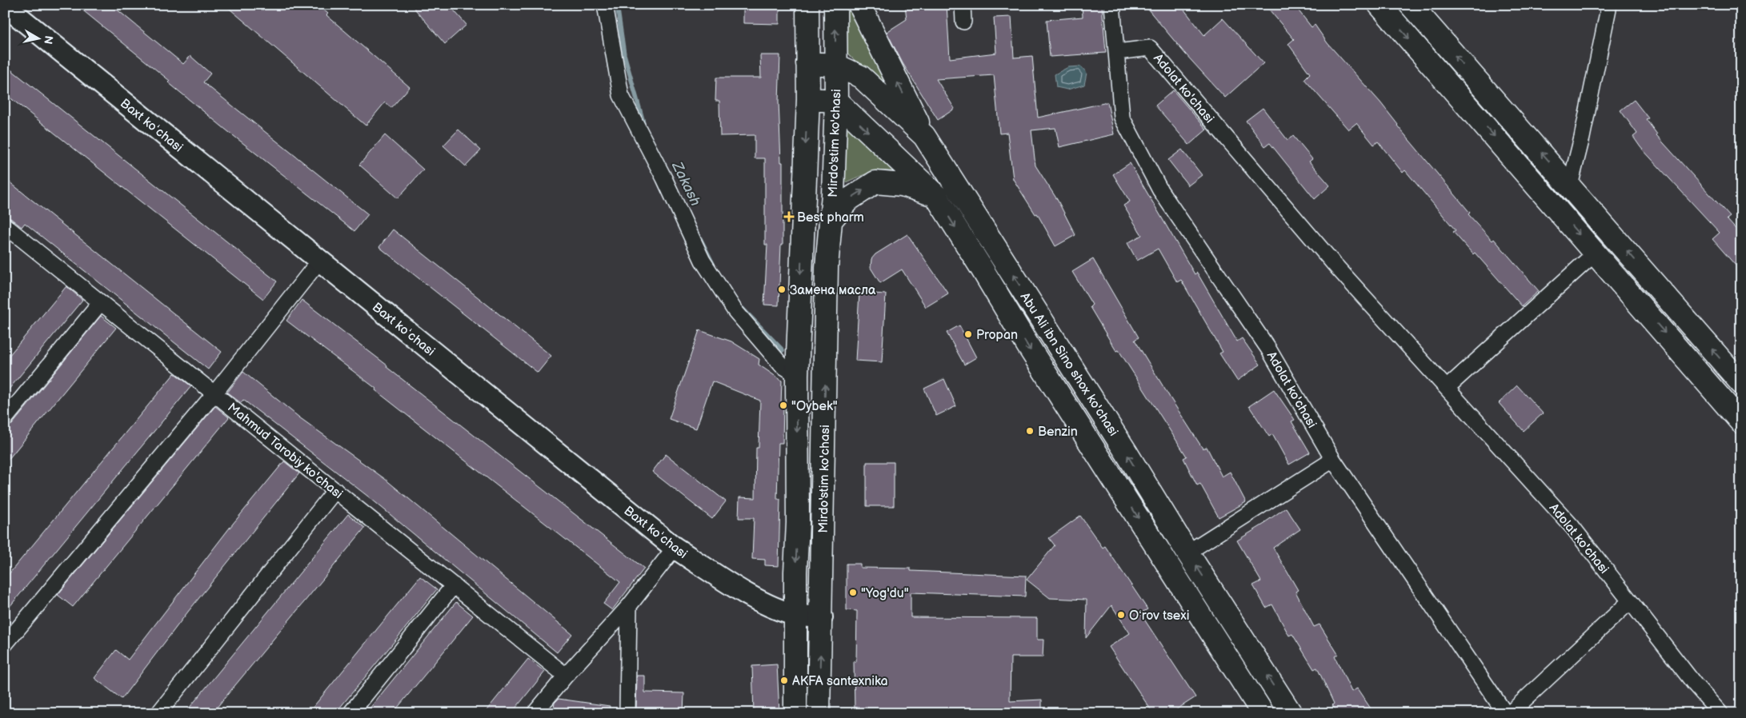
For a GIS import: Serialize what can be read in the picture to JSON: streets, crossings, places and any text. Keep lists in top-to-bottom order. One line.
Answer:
{"streets":{"main road":["Baxt koʻchasi","Mirdo'stim ko'chasi","Abu Ali ibn Sino shox ko'chasi"],"street":["Adolat ko'chasi","Mahmud Tarobiy ko'chasi"]},"crossings":[["Baxt koʻchasi","Mirdo'stim ko'chasi"],["Mirdo'stim ko'chasi","Abu Ali ibn Sino shox ko'chasi"]],"water":["Zakash"],"places":{"health":["Best pharm"],"other":["Замена масла","Propan","\"Oybek\"","Benzin","\"Yog'du\"","Oʻrov tsexi","AKFA santexnika"]},"north":"right"}
